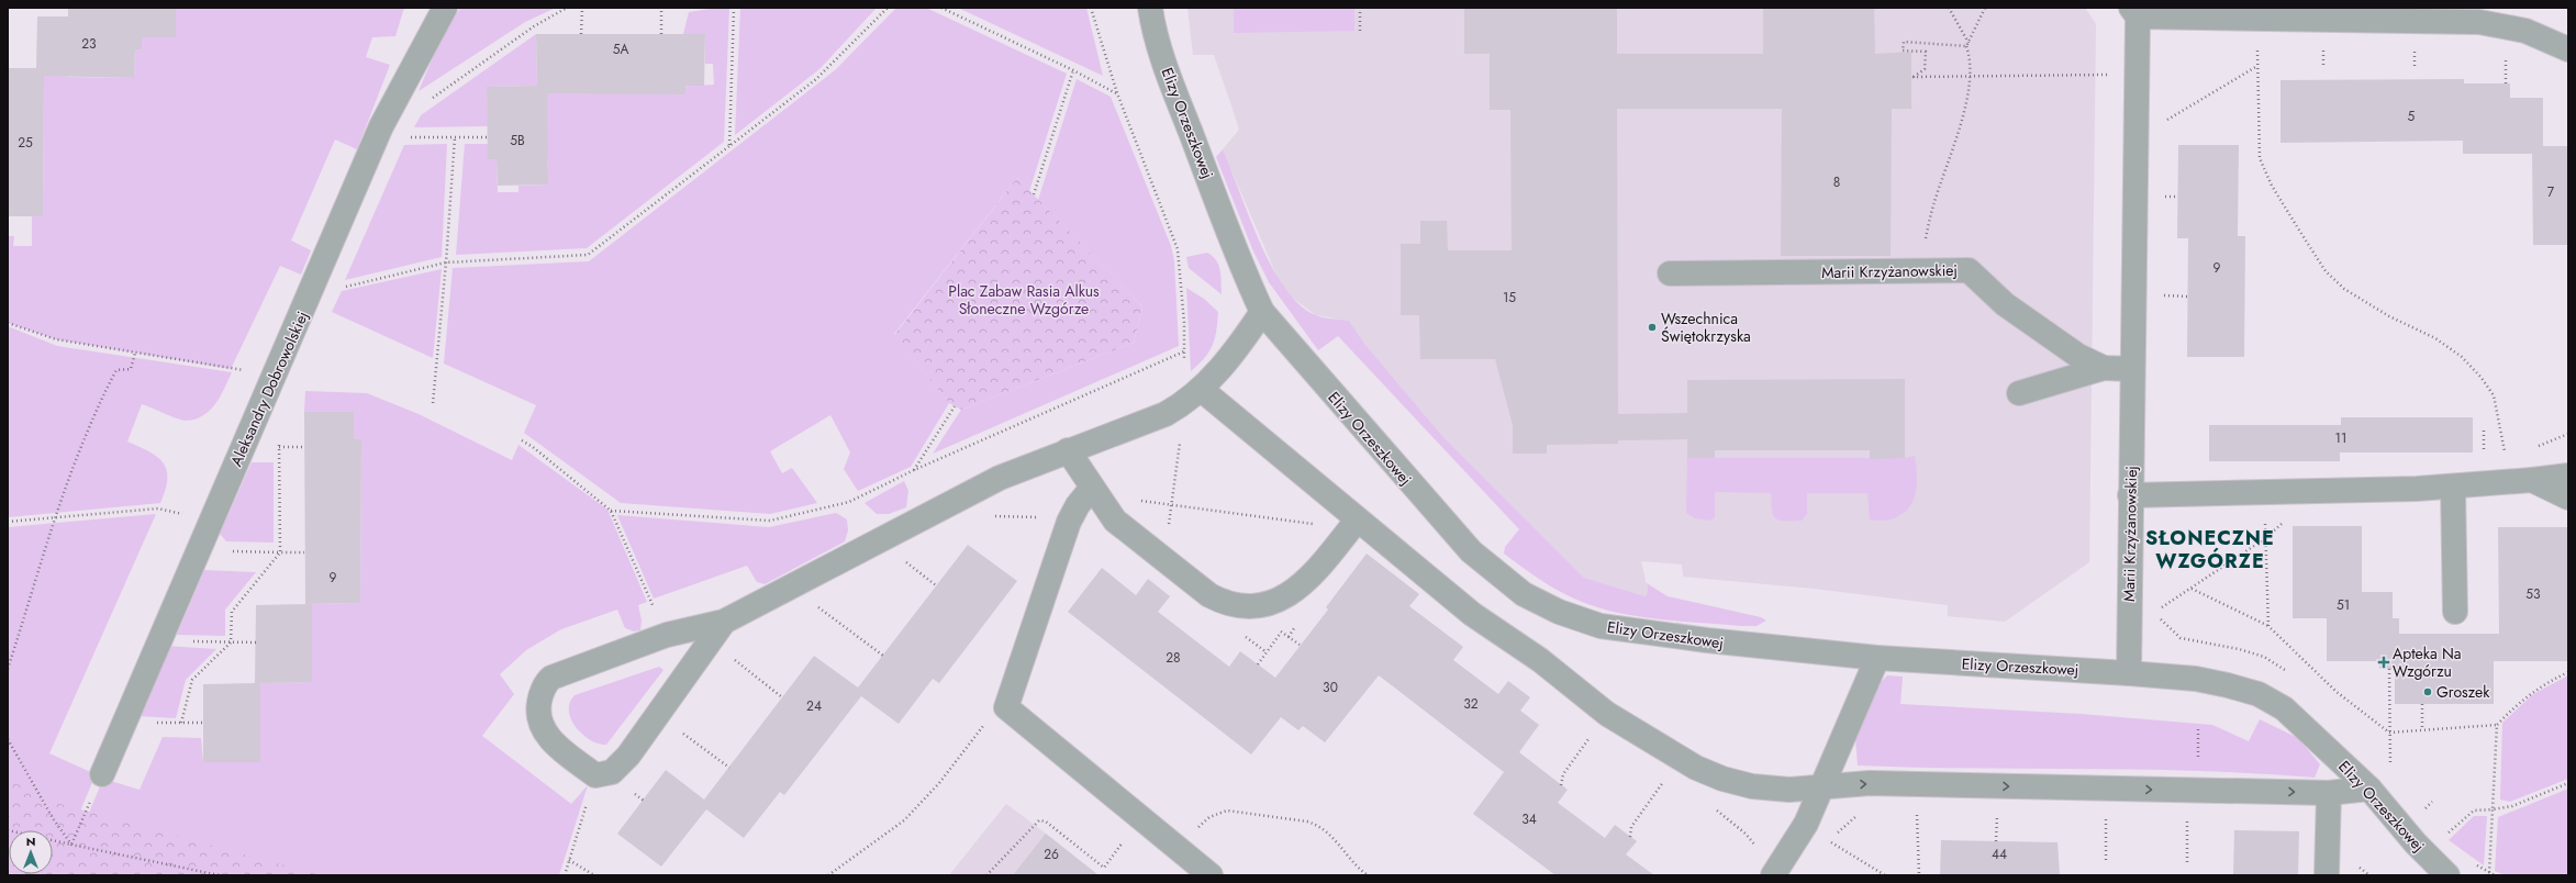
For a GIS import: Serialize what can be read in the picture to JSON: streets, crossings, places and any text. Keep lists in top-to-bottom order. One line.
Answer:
{"streets":{"street":["Elizy Orzeszkowej","Marii Krzyżanowskiej","Aleksandry Dobrowolskiej"]},"crossings":[["Elizy Orzeszkowej","Marii Krzyżanowskiej"]],"districts":["SŁONECZNE WZGÓRZE"],"parks":["Plac Zabaw Rasia Alkus Słoneczne Wzgórze"],"places":{"other":["Wszechnica Świętokrzyska","Groszek"],"health":["Apteka Na Wzgórzu"]},"house_numbers":["23","5A","5","5B","25","8","7","9","15","11","9","53","51","28","30","32","24","34","26","44"],"north":"top"}
